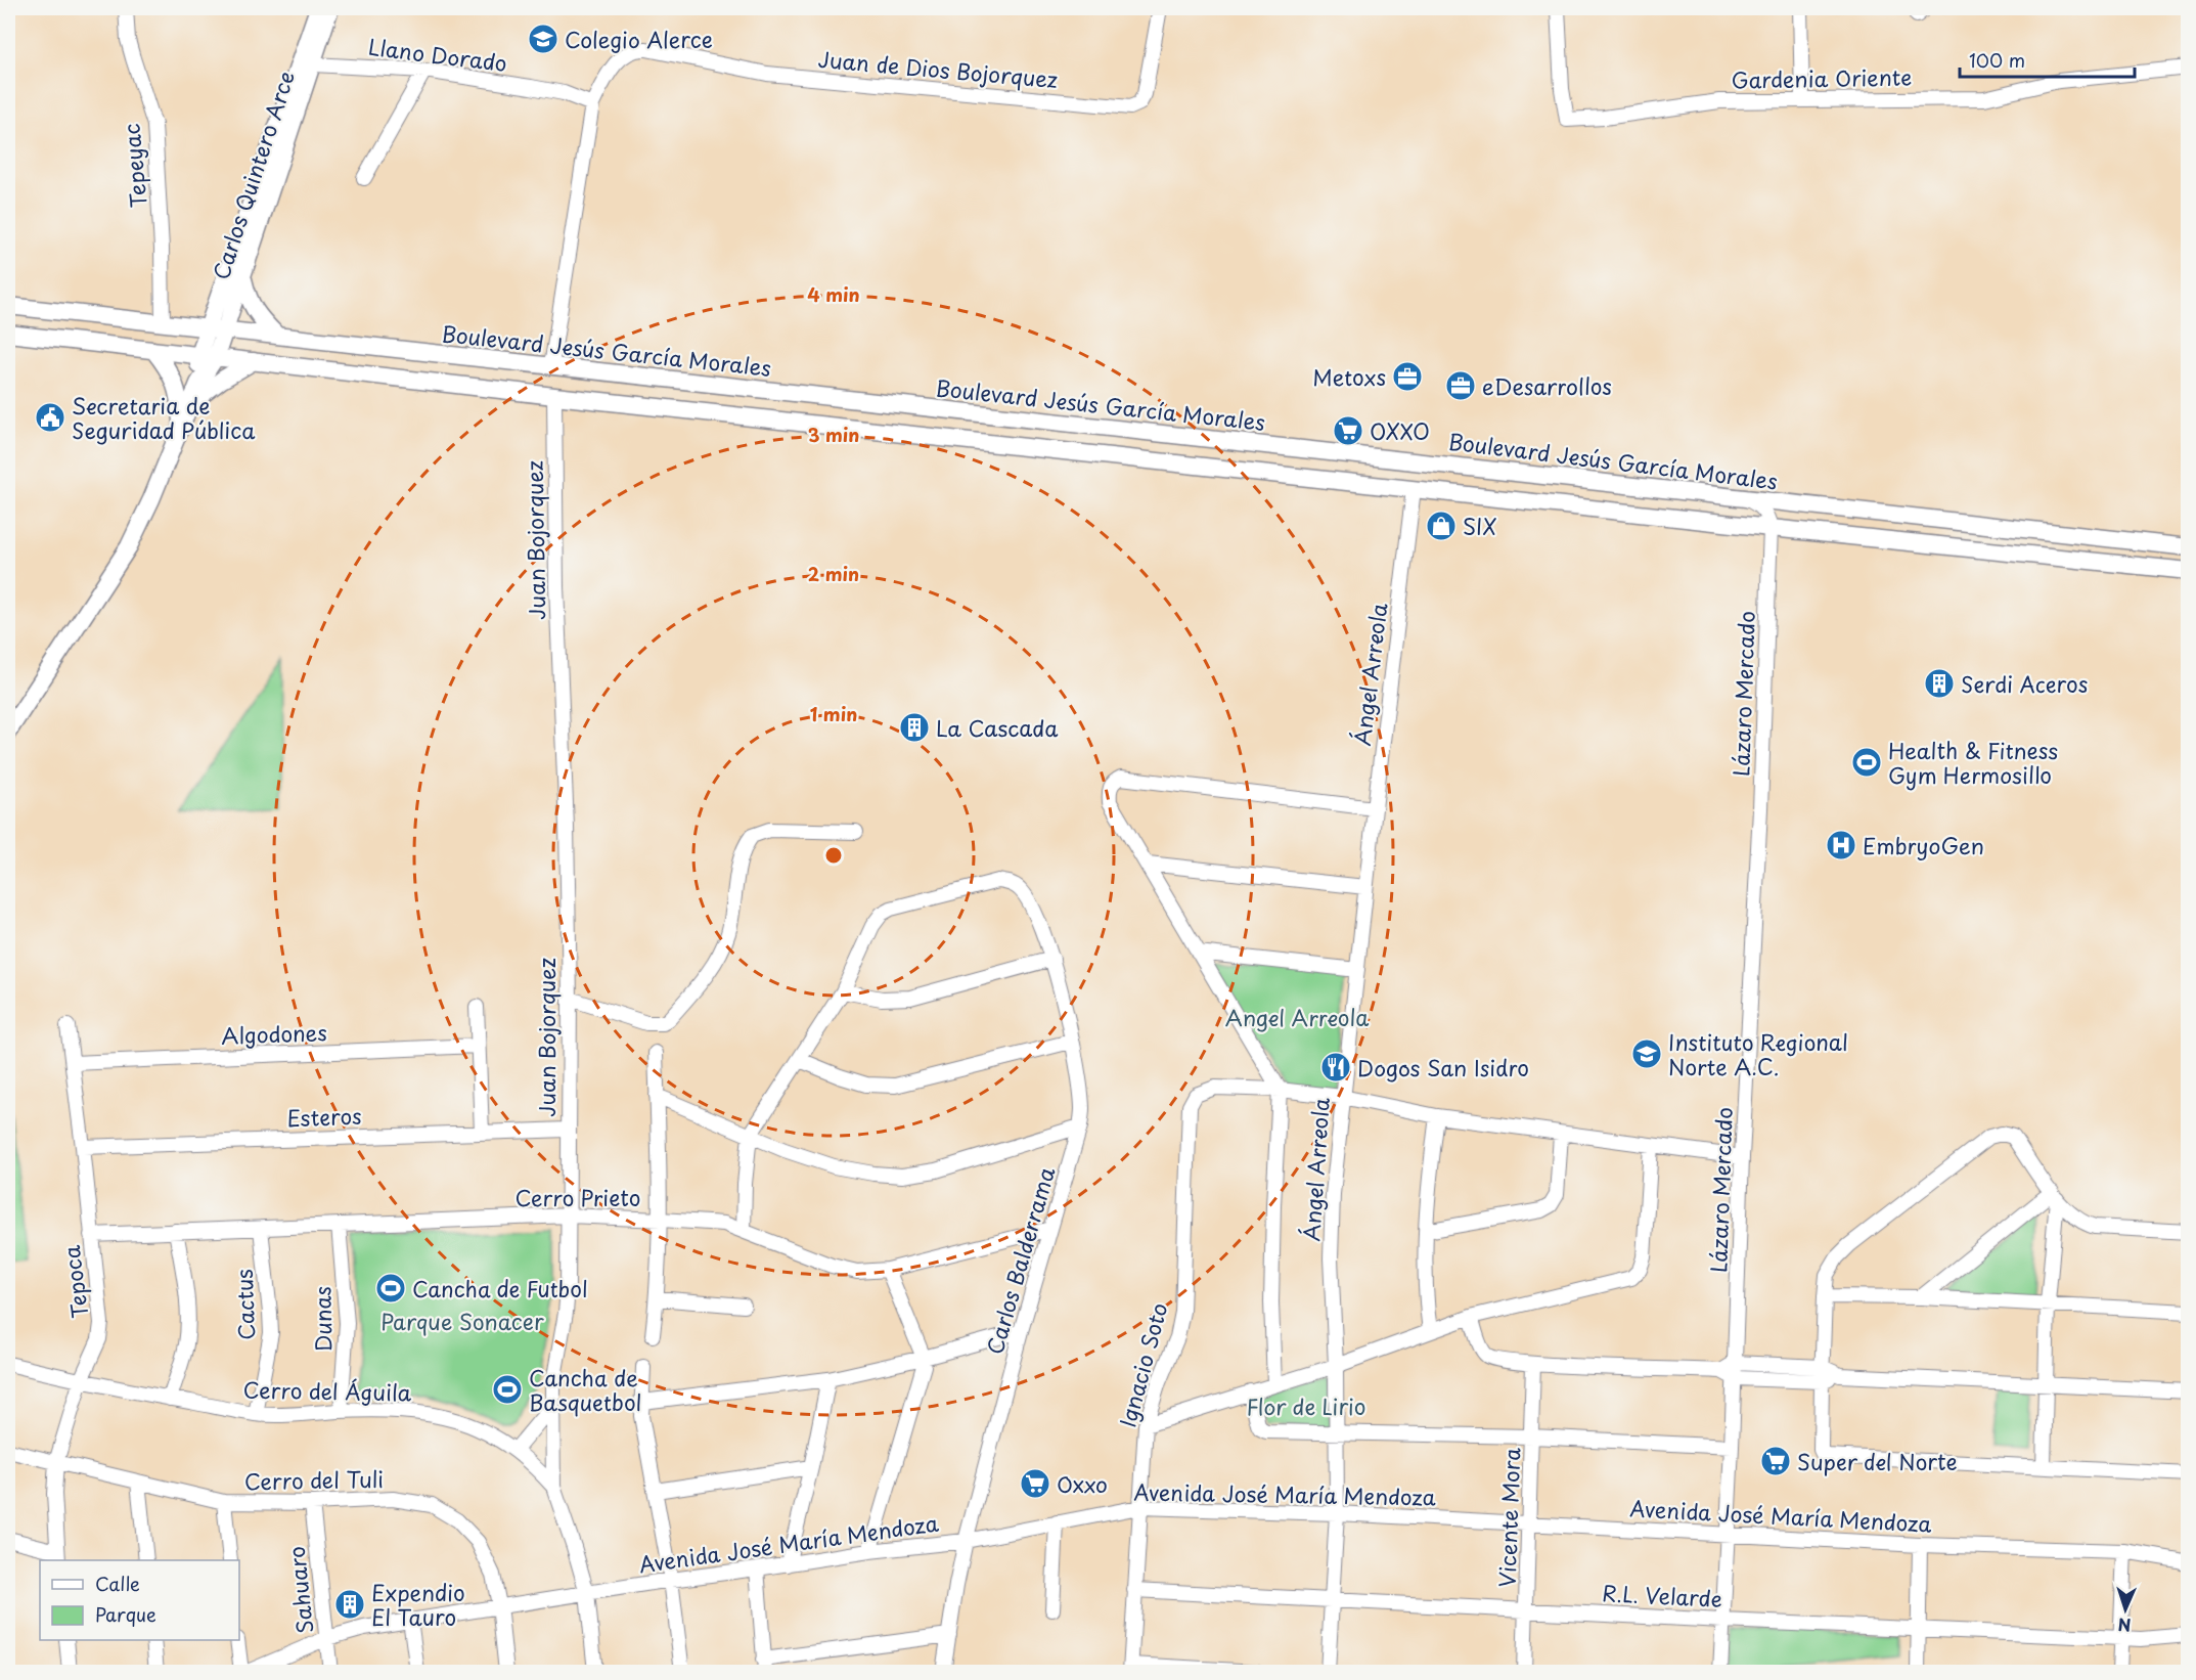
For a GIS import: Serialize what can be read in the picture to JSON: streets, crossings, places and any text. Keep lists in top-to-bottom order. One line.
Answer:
{"streets":{"main road":["Carlos Quintero Arce","Boulevard Jesús García Morales"],"street":["Llano Dorado","Juan de Dios Bojorquez","Gardenia Oriente","Tepeyac","Juan Bojorquez","Ángel Arreola","Lázaro Mercado","Algodones","Esteros","Cerro Prieto","Carlos Balderrama","Tepoca","Cactus","Dunas","Ignacio Soto","Cerro del Águila","Cerro del Tuli","Avenida José María Mendoza","Vicente Mora","Sahuaro","R.L. Velarde"]},"crossings":[["Llano Dorado","Juan de Dios Bojorquez"],["Llano Dorado","Carlos Quintero Arce"],["Tepeyac","Boulevard Jesús García Morales"],["Carlos Quintero Arce","Boulevard Jesús García Morales"],["Juan Bojorquez","Esteros"],["Juan Bojorquez","Cerro Prieto"],["Juan Bojorquez","Cerro del Águila"],["Juan Bojorquez","Avenida José María Mendoza"],["Ángel Arreola","Avenida José María Mendoza"],["Ángel Arreola","R.L. Velarde"],["Lázaro Mercado","Avenida José María Mendoza"],["Lázaro Mercado","R.L. Velarde"],["Algodones","Tepoca"],["Esteros","Tepoca"],["Cerro Prieto","Carlos Balderrama"],["Cerro Prieto","Tepoca"],["Cerro Prieto","Cactus"],["Cerro Prieto","Dunas"],["Carlos Balderrama","Avenida José María Mendoza"],["Tepoca","Cerro del Águila"],["Tepoca","Cerro del Tuli"],["Cactus","Cerro del Águila"],["Dunas","Cerro del Águila"],["Ignacio Soto","Avenida José María Mendoza"],["Ignacio Soto","R.L. Velarde"],["Cerro del Tuli","Avenida José María Mendoza"],["Cerro del Tuli","Sahuaro"],["Avenida José María Mendoza","Vicente Mora"],["Avenida José María Mendoza","Sahuaro"],["Vicente Mora","R.L. Velarde"]],"parks":["Angel Arreola","Parque Sonacer","Flor de Lirio"],"places":{"school or university":["Colegio Alerce","Instituto Regional Norte A.C."],"office":["Metoxs","eDesarrollos"],"public building":["Secretaria de Seguridad Pública"],"supermarket":["OXXO","Super del Norte","Oxxo"],"shop":["SIX"],"building":["Serdi Aceros","La Cascada","Expendio El Tauro"],"sports":["Health & Fitness Gym Hermosillo","Cancha de Futbol","Cancha de Basquetbol"],"hospital":["EmbryoGen"],"restaurant":["Dogos San Isidro"]},"legend":["Calle","Parque"],"scale_bar":"100 m","north":"bottom","rings":["4 min","3 min","2 min","1 min"]}
